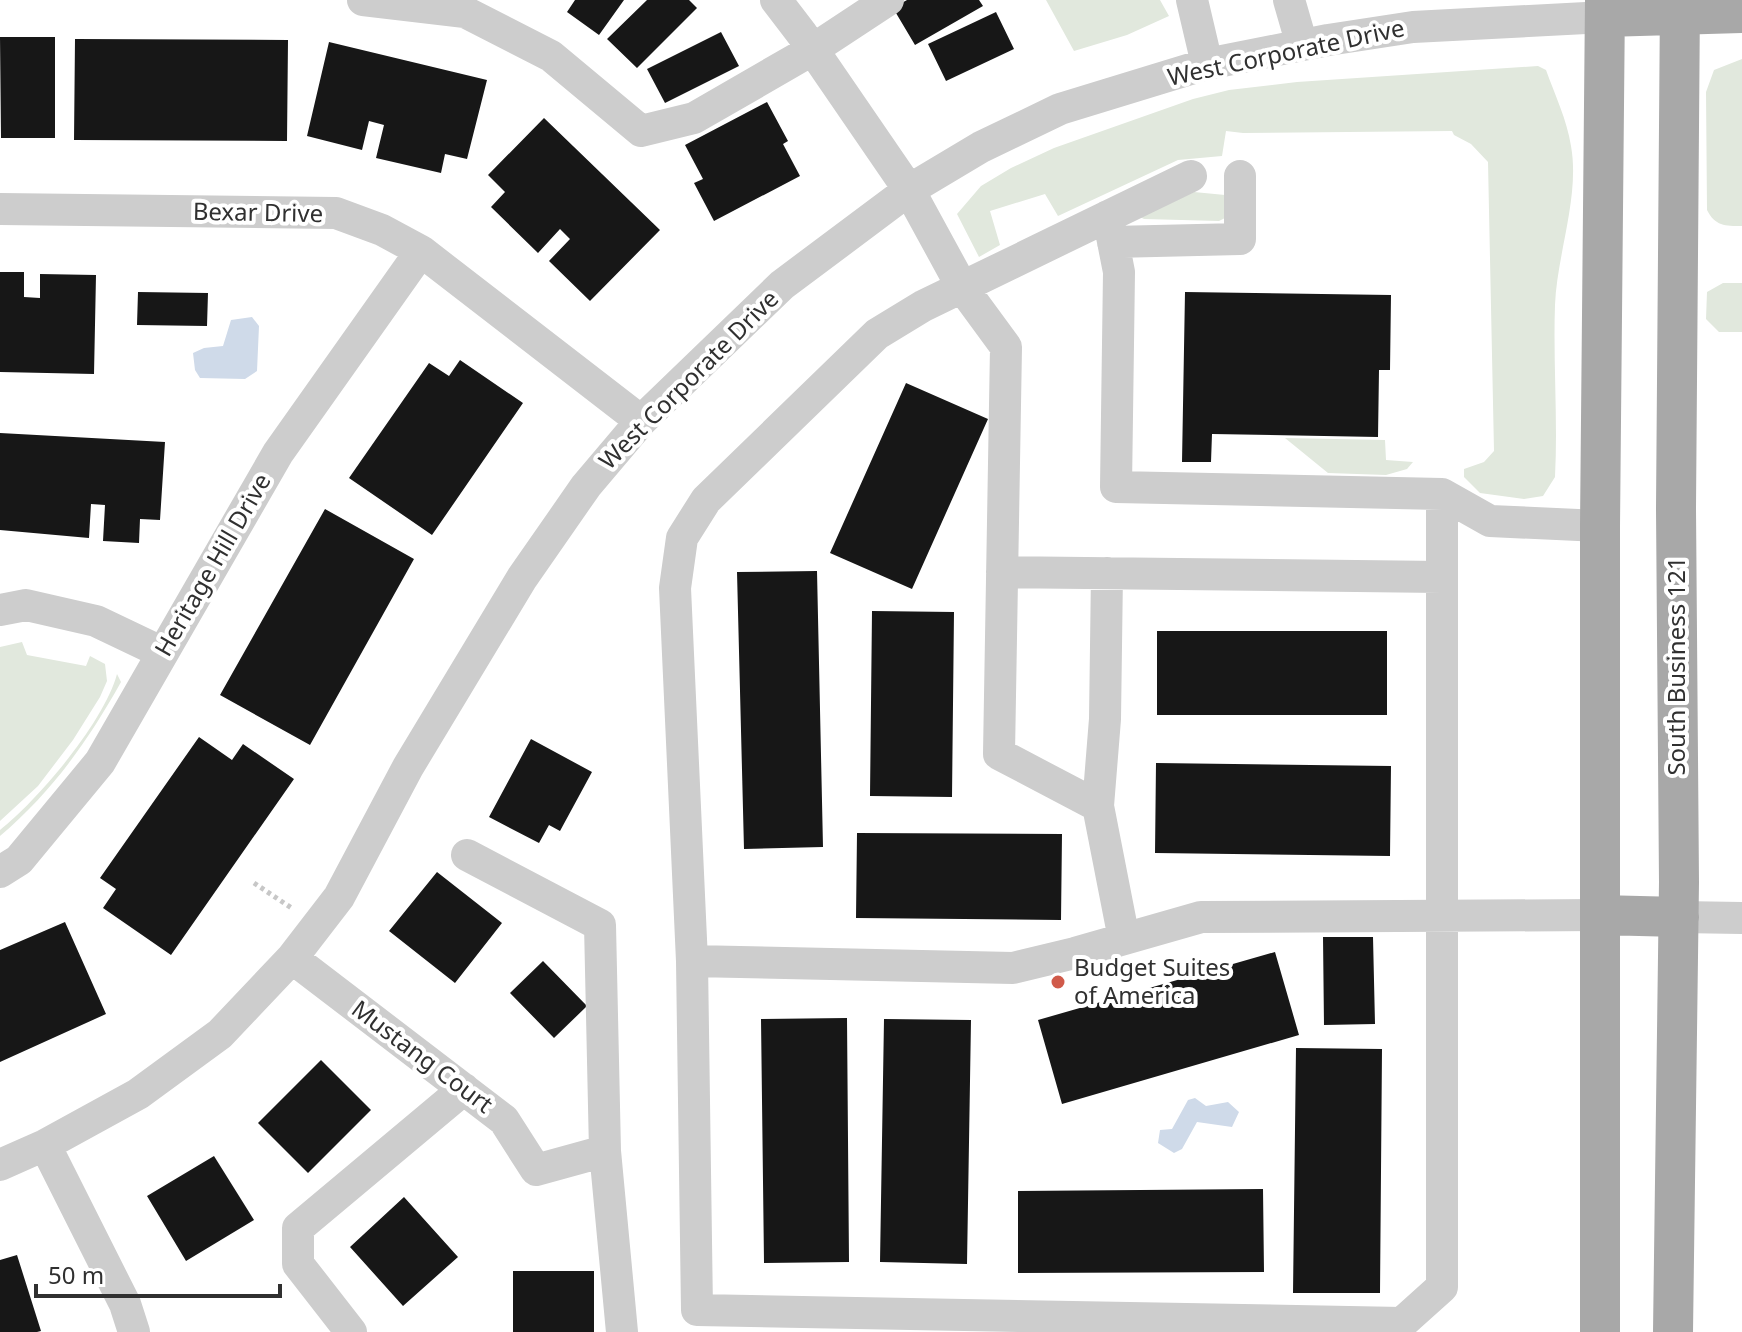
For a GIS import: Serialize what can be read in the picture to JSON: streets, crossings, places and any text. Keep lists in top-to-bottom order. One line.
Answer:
{"streets":{"main road":["South Business 121"],"street":["West Corporate Drive","Bexar Drive","Heritage Hill Drive","Mustang Court"]},"crossings":[["West Corporate Drive","Bexar Drive"],["West Corporate Drive","Mustang Court"],["Bexar Drive","Heritage Hill Drive"]],"places":["Budget Suites of America"],"scale_bar":"50 m"}
